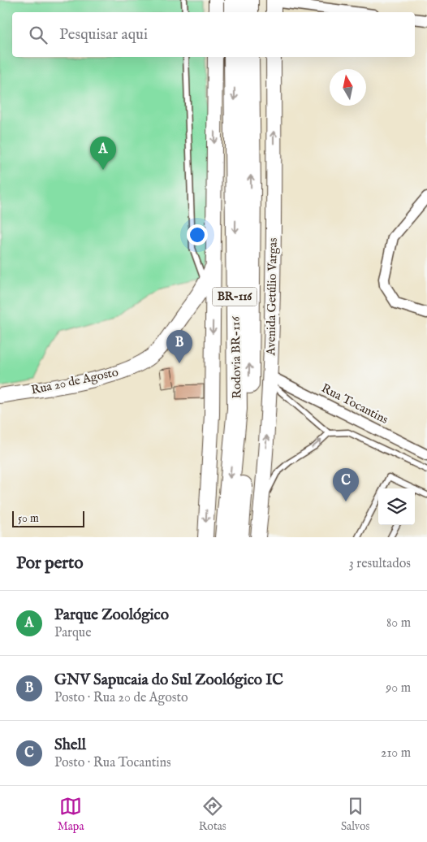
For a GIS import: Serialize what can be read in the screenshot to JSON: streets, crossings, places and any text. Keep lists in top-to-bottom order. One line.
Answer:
{"streets":{"highway":["BR-116","Rodovia BR-116"],"main road":["Avenida Getúlio Vargas","Rua 20 de Agosto"],"street":["Rua Tocantins"]},"crossings":[["BR-116","Rua 20 de Agosto"],["Avenida Getúlio Vargas","Rua Tocantins"]],"scale_bar":"50 m","north":"top","page":{"search":"Pesquisar aqui","pins":["A","B","C"],"scale":"50 m","heading":["Por perto","3 resultados"],"list":[{"mark":"A","name":"Parque Zoológico","note":"Parque","value":"80 m"},{"mark":"B","name":"GNV Sapucaia do Sul Zoológico IC","note":"Posto · Rua 20 de Agosto","value":"90 m"},{"mark":"C","name":"Shell","note":"Posto · Rua Tocantins","value":"210 m"}],"nav":["Mapa","Rotas","Salvos"]}}
